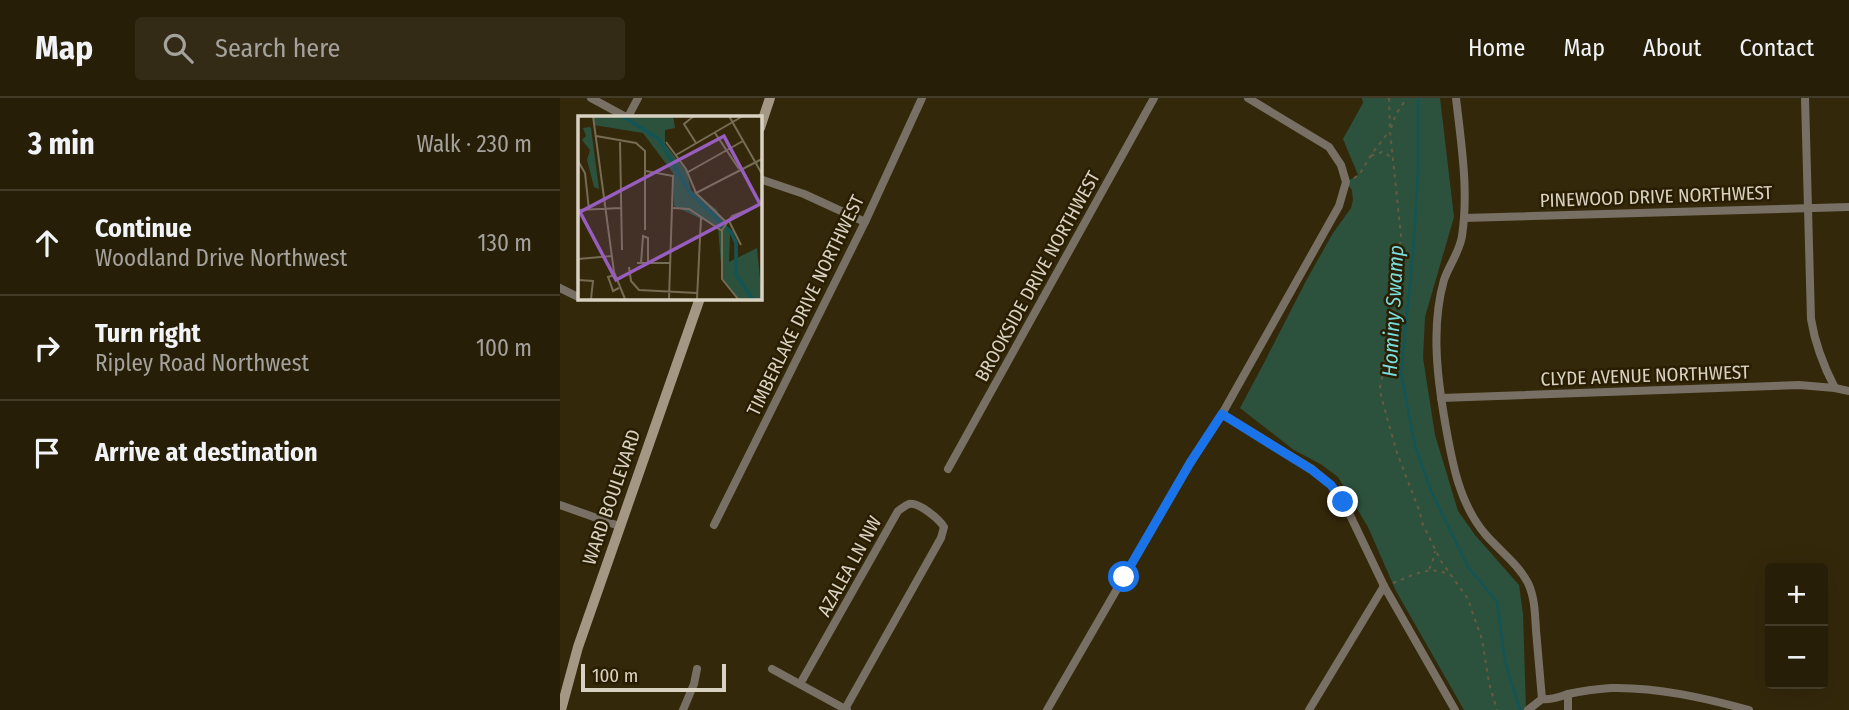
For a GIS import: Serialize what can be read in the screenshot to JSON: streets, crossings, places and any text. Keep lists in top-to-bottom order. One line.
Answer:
{"streets":{"main road":["WARD BOULEVARD"],"street":["PINEWOOD DRIVE NORTHWEST","BROOKSIDE DRIVE NORTHWEST","TIMBERLAKE DRIVE NORTHWEST","CLYDE AVENUE NORTHWEST","AZALEA LN NW"]},"water":["Hominy Swamp"],"scale_bar":"100 m","page":{"header":"Map","search":"Search here","nav":["Home","Map","About","Contact"],"heading":["3 min","Walk · 230 m"],"list":[["Continue","Woodland Drive Northwest","130 m"],["Turn right","Ripley Road Northwest","100 m"],"Arrive at destination"],"map_buttons":["+","−"],"scale":"100 m"}}
